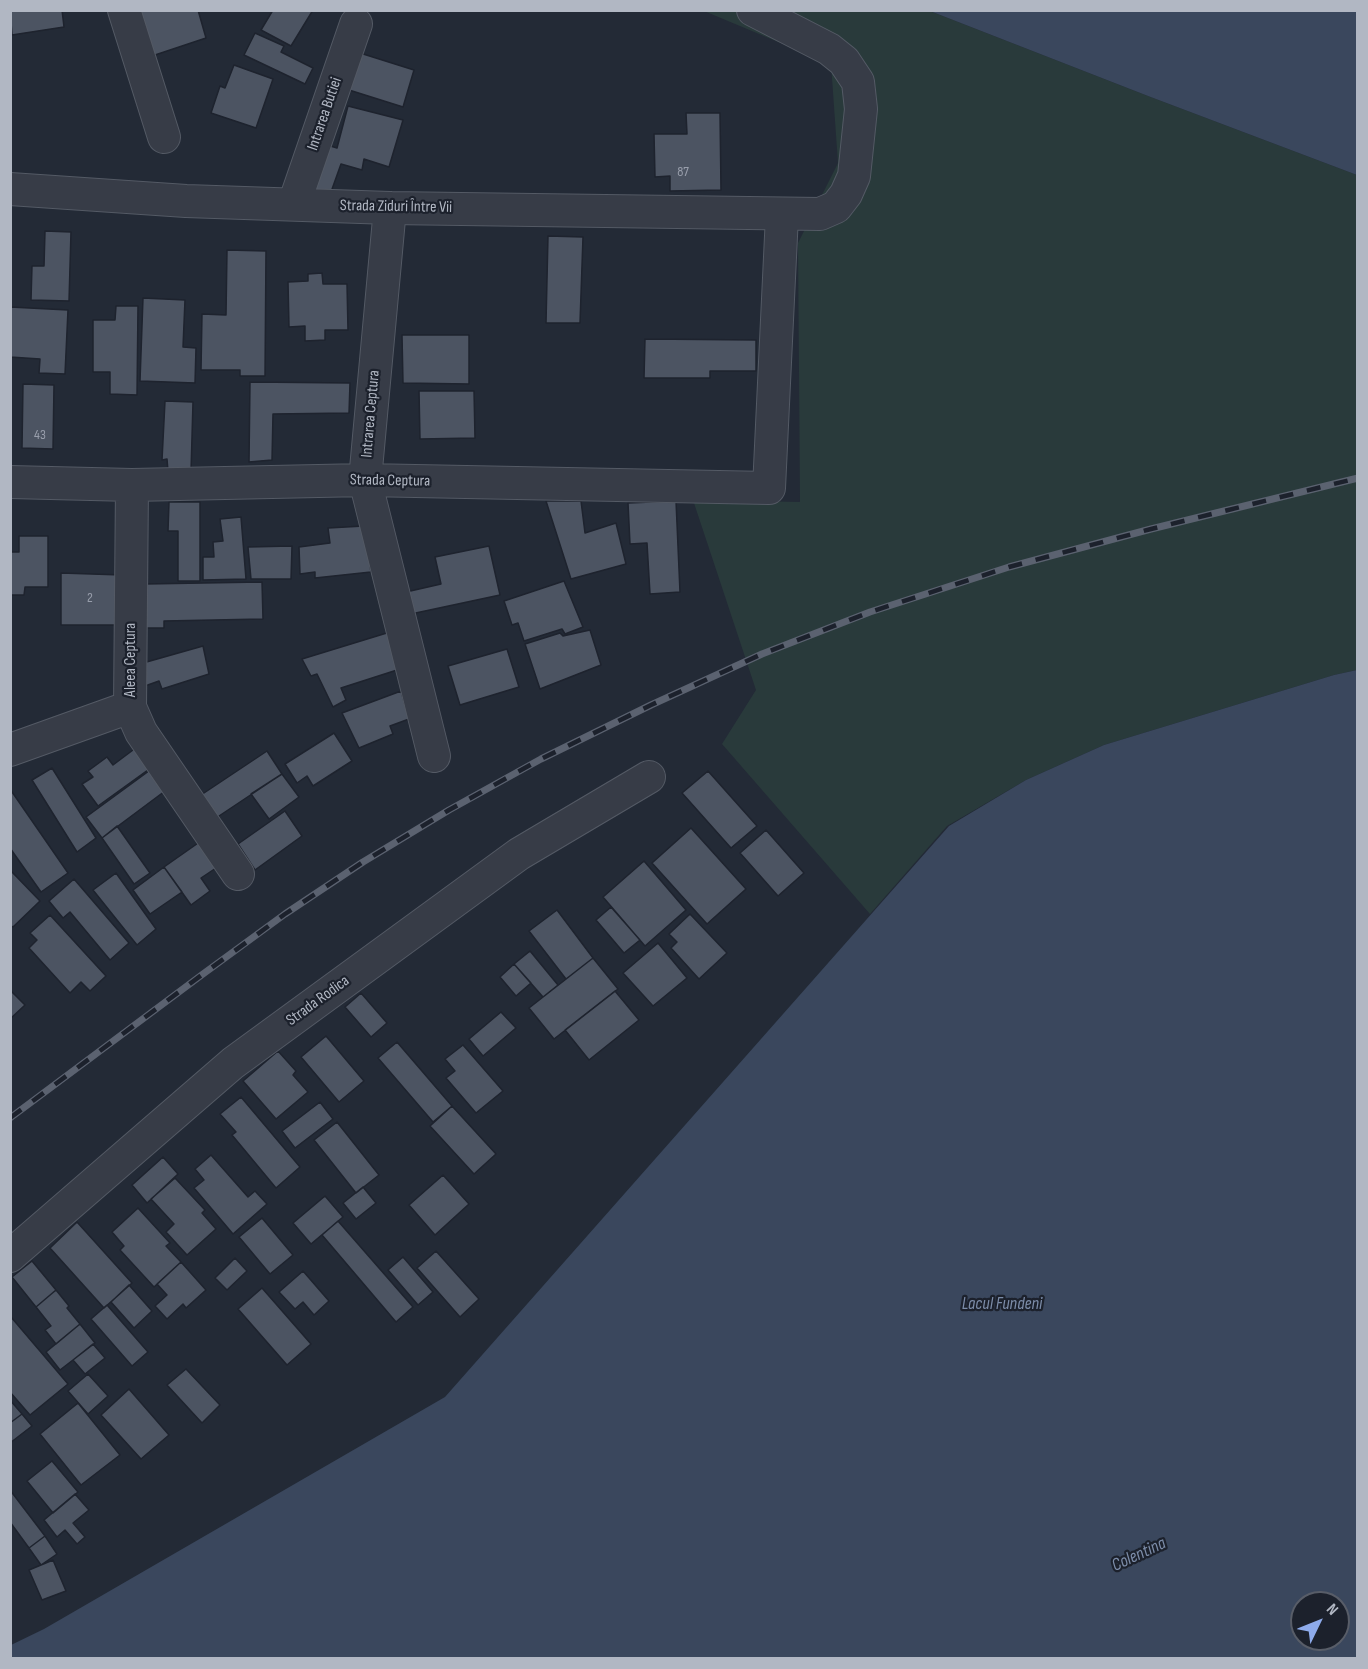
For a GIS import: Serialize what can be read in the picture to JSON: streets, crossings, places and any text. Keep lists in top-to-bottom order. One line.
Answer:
{"streets":{"street":["Intrarea Butiei","Strada Ziduri Între Vii","Intrarea Ceptura","Strada Ceptura","Aleea Ceptura","Strada Rodica"]},"crossings":[["Intrarea Butiei","Strada Ziduri Între Vii"],["Strada Ziduri Între Vii","Intrarea Ceptura"],["Strada Ziduri Între Vii","Strada Ceptura"],["Intrarea Ceptura","Strada Ceptura"],["Strada Ceptura","Aleea Ceptura"]],"water":["Lacul Fundeni","Colentina"],"house_numbers":["87","43","2"],"north":"top right"}
